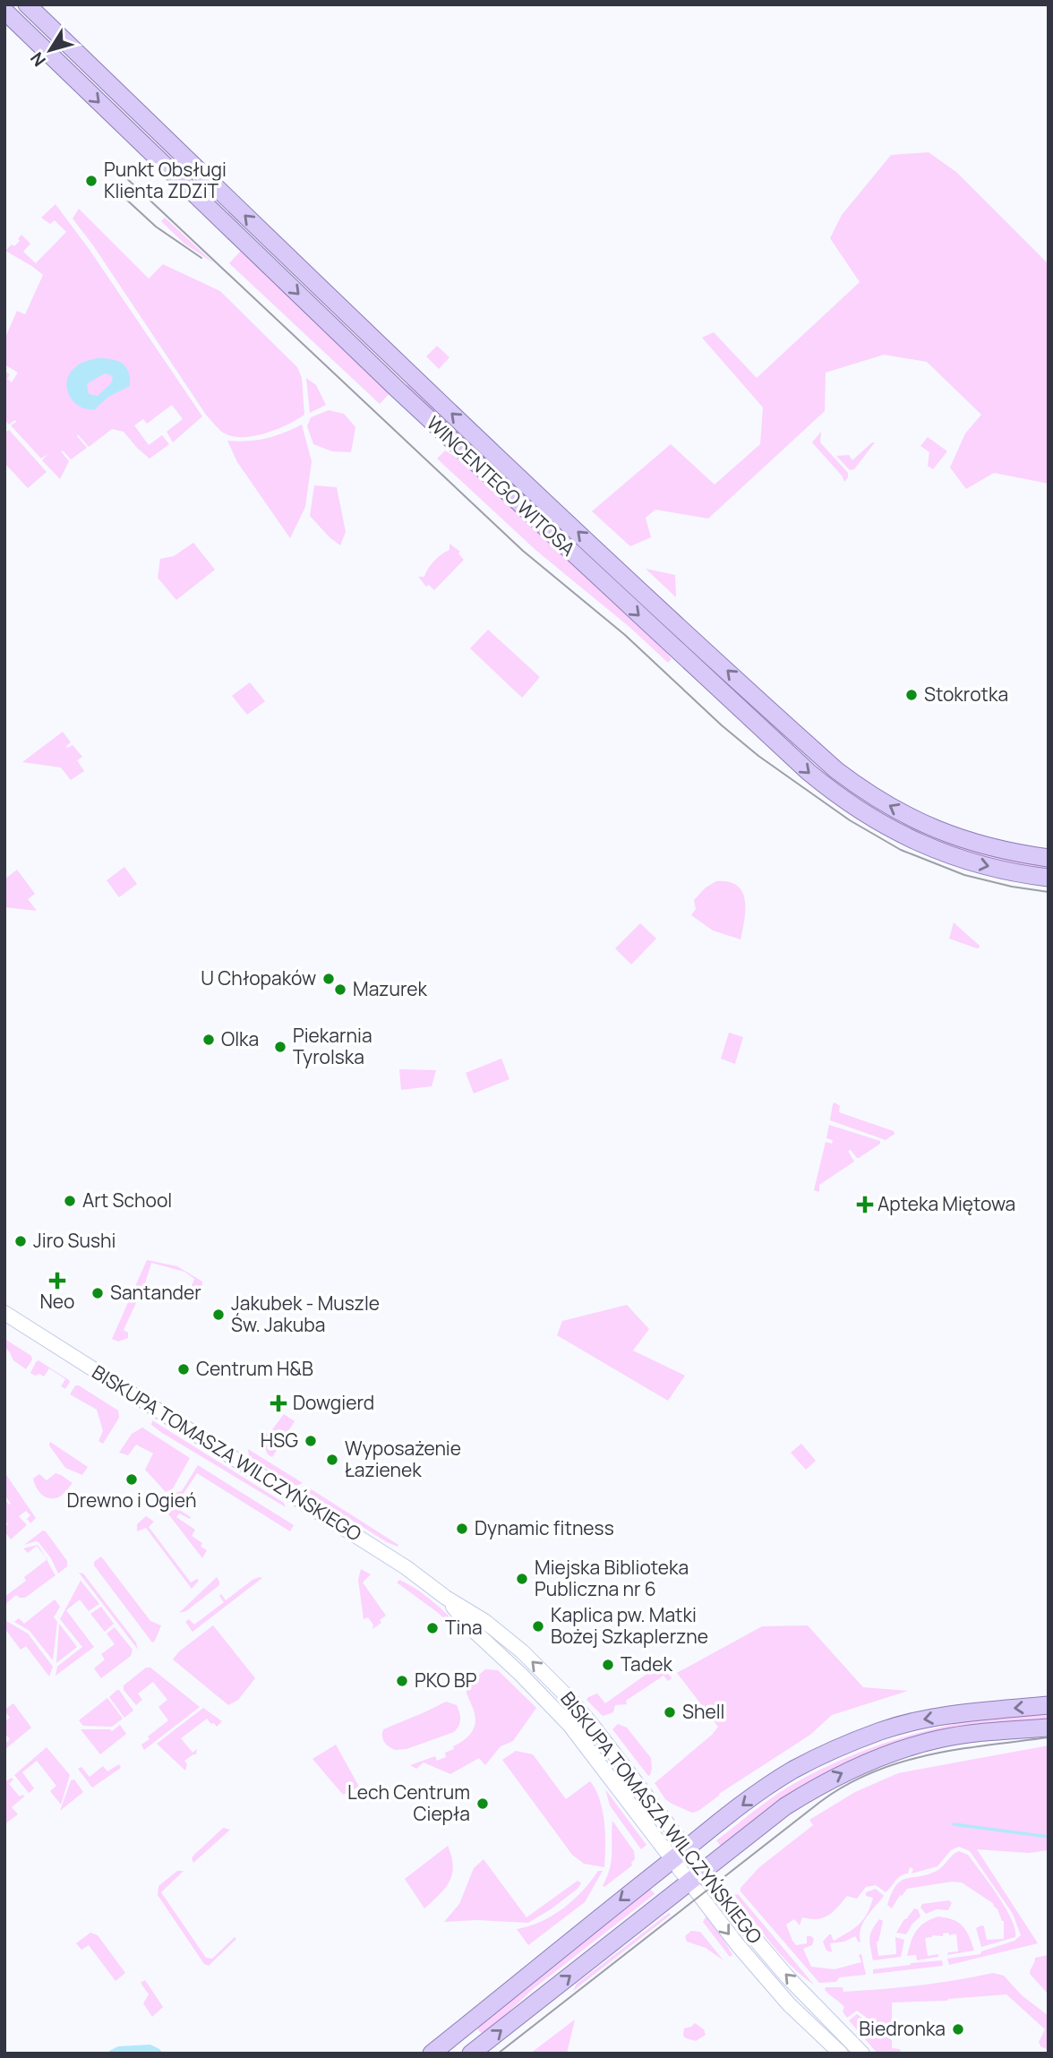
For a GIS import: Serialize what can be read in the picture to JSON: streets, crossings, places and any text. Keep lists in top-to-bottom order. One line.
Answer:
{"streets":{"main road":["WINCENTEGO WITOSA"],"street":["BISKUPA TOMASZA WILCZYŃSKIEGO"]},"places":{"other":["Punkt Obsługi Klienta ZDZiT","Stokrotka","U Chłopaków","Mazurek","Olka","Piekarnia Tyrolska","Art School","Jiro Sushi","Santander","Jakubek - Muszle Św. Jakuba","Centrum H&B","HSG","Wyposażenie Łazienek","Drewno i Ogień","Dynamic fitness","Miejska Biblioteka Publiczna nr 6","Kaplica pw. Matki Bożej Szkaplerzne","Tina","Tadek","PKO BP","Shell","Lech Centrum Ciepła","Biedronka"],"health":["Apteka Miętowa","Neo","Dowgierd"]},"north":"bottom left"}
